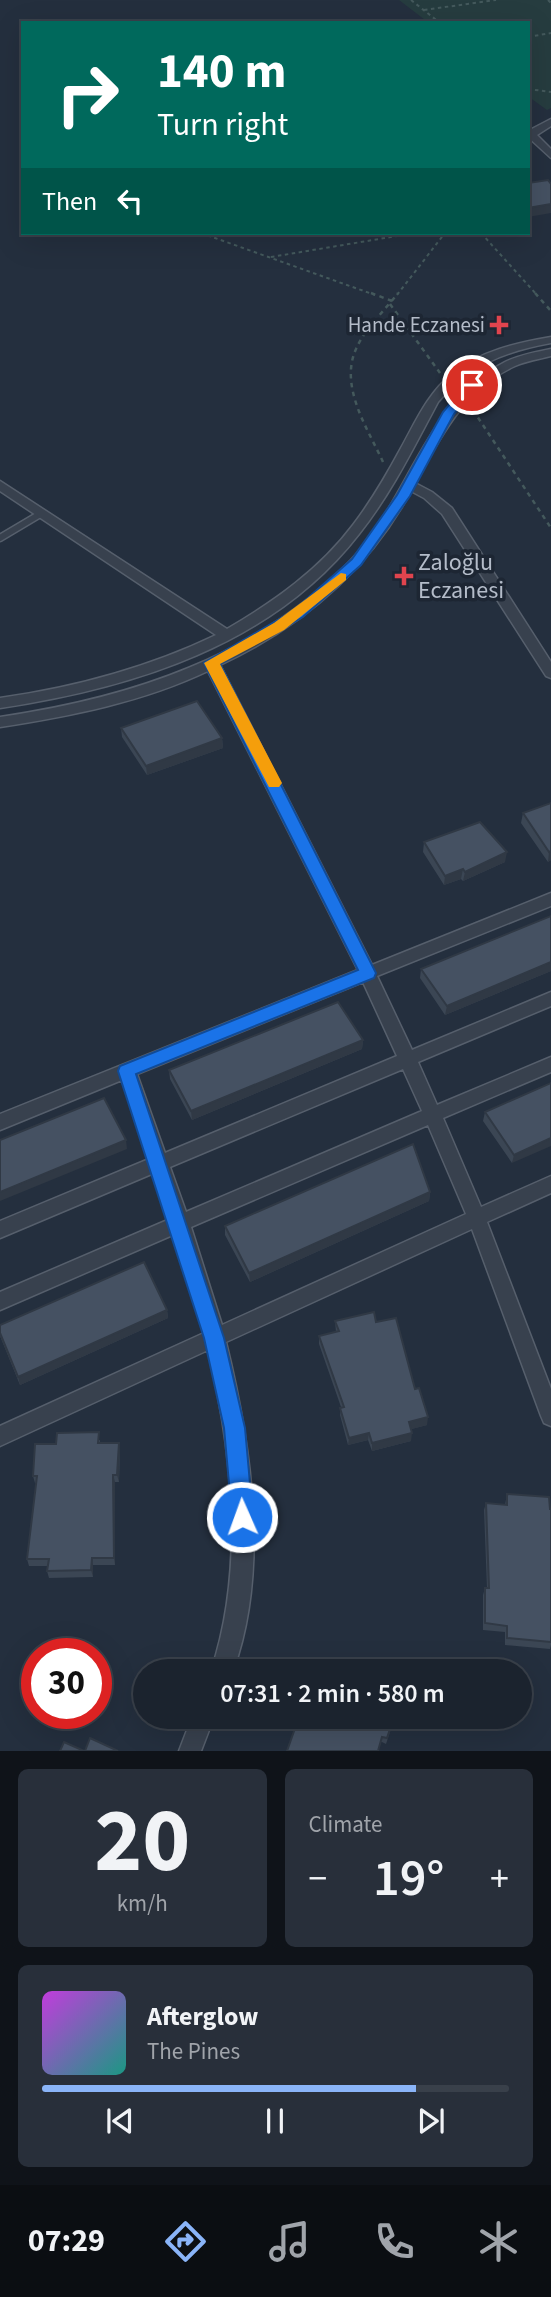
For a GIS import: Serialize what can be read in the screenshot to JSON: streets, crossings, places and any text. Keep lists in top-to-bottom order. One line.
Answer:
{"places":{"health":["Hande Eczanesi","Zaloğlu Eczanesi"]},"page":{"turn":["140 m","Turn right"],"then":"Then","limit":"30","trip":"07:31 · 2 min · 580 m","tile":[["20","km/h"],"Climate"],"heat":["−","19°","+"],"song":["Afterglow","The Pines"],"tabs":"07:29"}}
